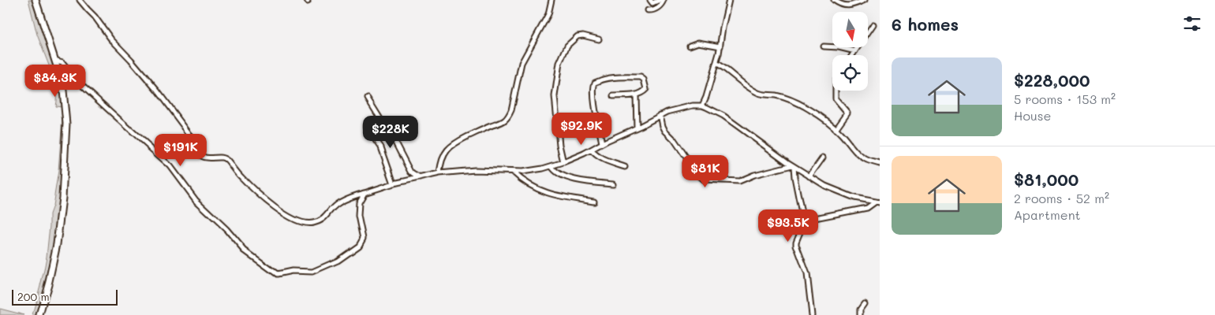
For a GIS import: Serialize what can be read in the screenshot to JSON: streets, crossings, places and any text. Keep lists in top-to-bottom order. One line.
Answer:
{"scale_bar":"200 m","north":"bottom","page":{"heading":"6 homes","list":[{"name":"$228,000","note":"5 rooms · 153 m² · House"},{"name":"$81,000","note":"2 rooms · 52 m² · Apartment"}],"price":["$84.3K","$92.9K","$228K","$191K","$81K","$93.5K"],"scale":"200 m"}}
